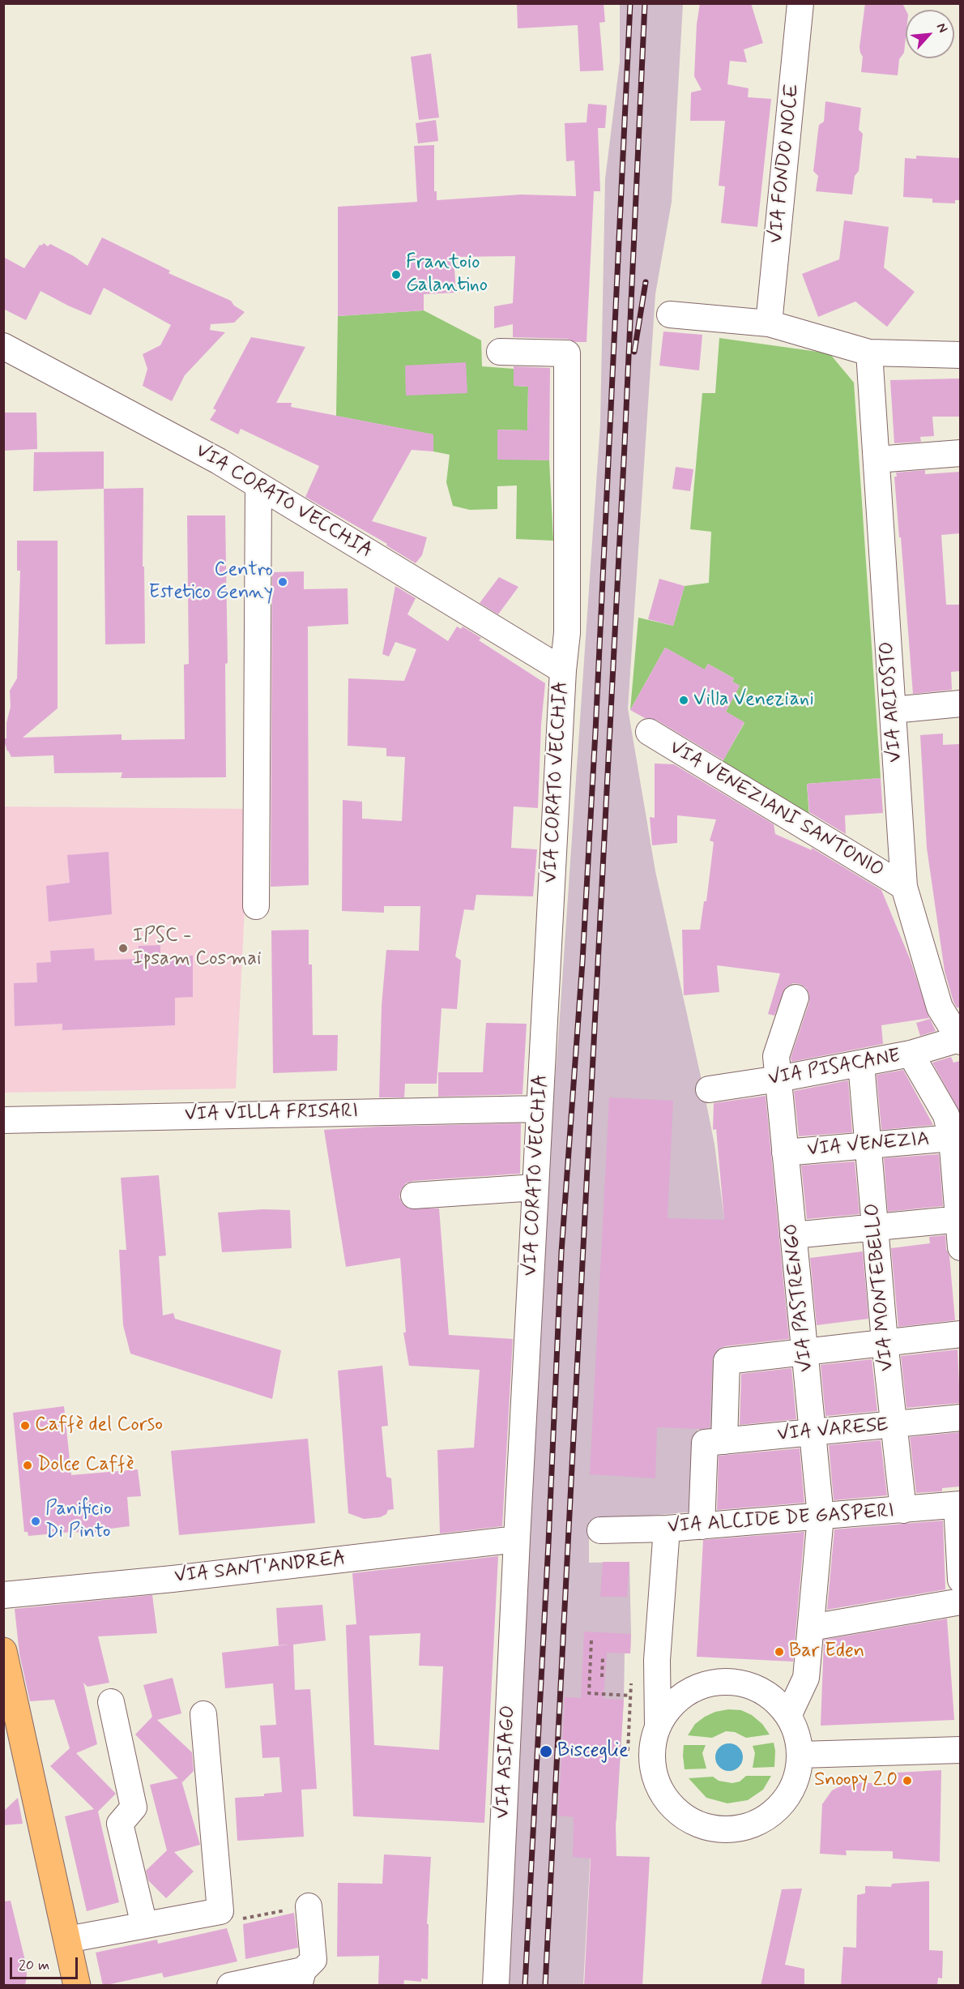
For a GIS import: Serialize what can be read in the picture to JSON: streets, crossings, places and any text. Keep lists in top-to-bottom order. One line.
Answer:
{"streets":{"street":["VIA FONDO NOCE","VIA CORATO VECCHIA","VIA ARIOSTO","VIA VENEZIANI SANTONIO","VIA PISACANE","VIA VILLA FRISARI","VIA VENEZIA","VIA MONTEBELLO","VIA PASTRENGO","VIA VARESE","VIA ALCIDE DE GASPERI","VIA SANT'ANDREA","VIA ASIAGO"]},"crossings":[["VIA CORATO VECCHIA","VIA VILLA FRISARI"],["VIA CORATO VECCHIA","VIA SANT'ANDREA"],["VIA CORATO VECCHIA","VIA ASIAGO"],["VIA ARIOSTO","VIA VENEZIANI SANTONIO"],["VIA ARIOSTO","VIA PISACANE"],["VIA PISACANE","VIA MONTEBELLO"],["VIA PISACANE","VIA PASTRENGO"],["VIA VENEZIA","VIA MONTEBELLO"],["VIA VENEZIA","VIA PASTRENGO"],["VIA MONTEBELLO","VIA VARESE"],["VIA MONTEBELLO","VIA ALCIDE DE GASPERI"],["VIA PASTRENGO","VIA VARESE"],["VIA PASTRENGO","VIA ALCIDE DE GASPERI"],["VIA SANT'ANDREA","VIA ASIAGO"]],"places":["Frantoio Galantino","Centro Estetico Genny","Villa Veneziani","IPSC - Ipsam Cosmai","Caffè del Corso","Dolce Caffè","Panificio Di Pinto","Bar Eden","Bisceglie","Snoopy 2.0"],"scale_bar":"20 m","north":"top right"}
